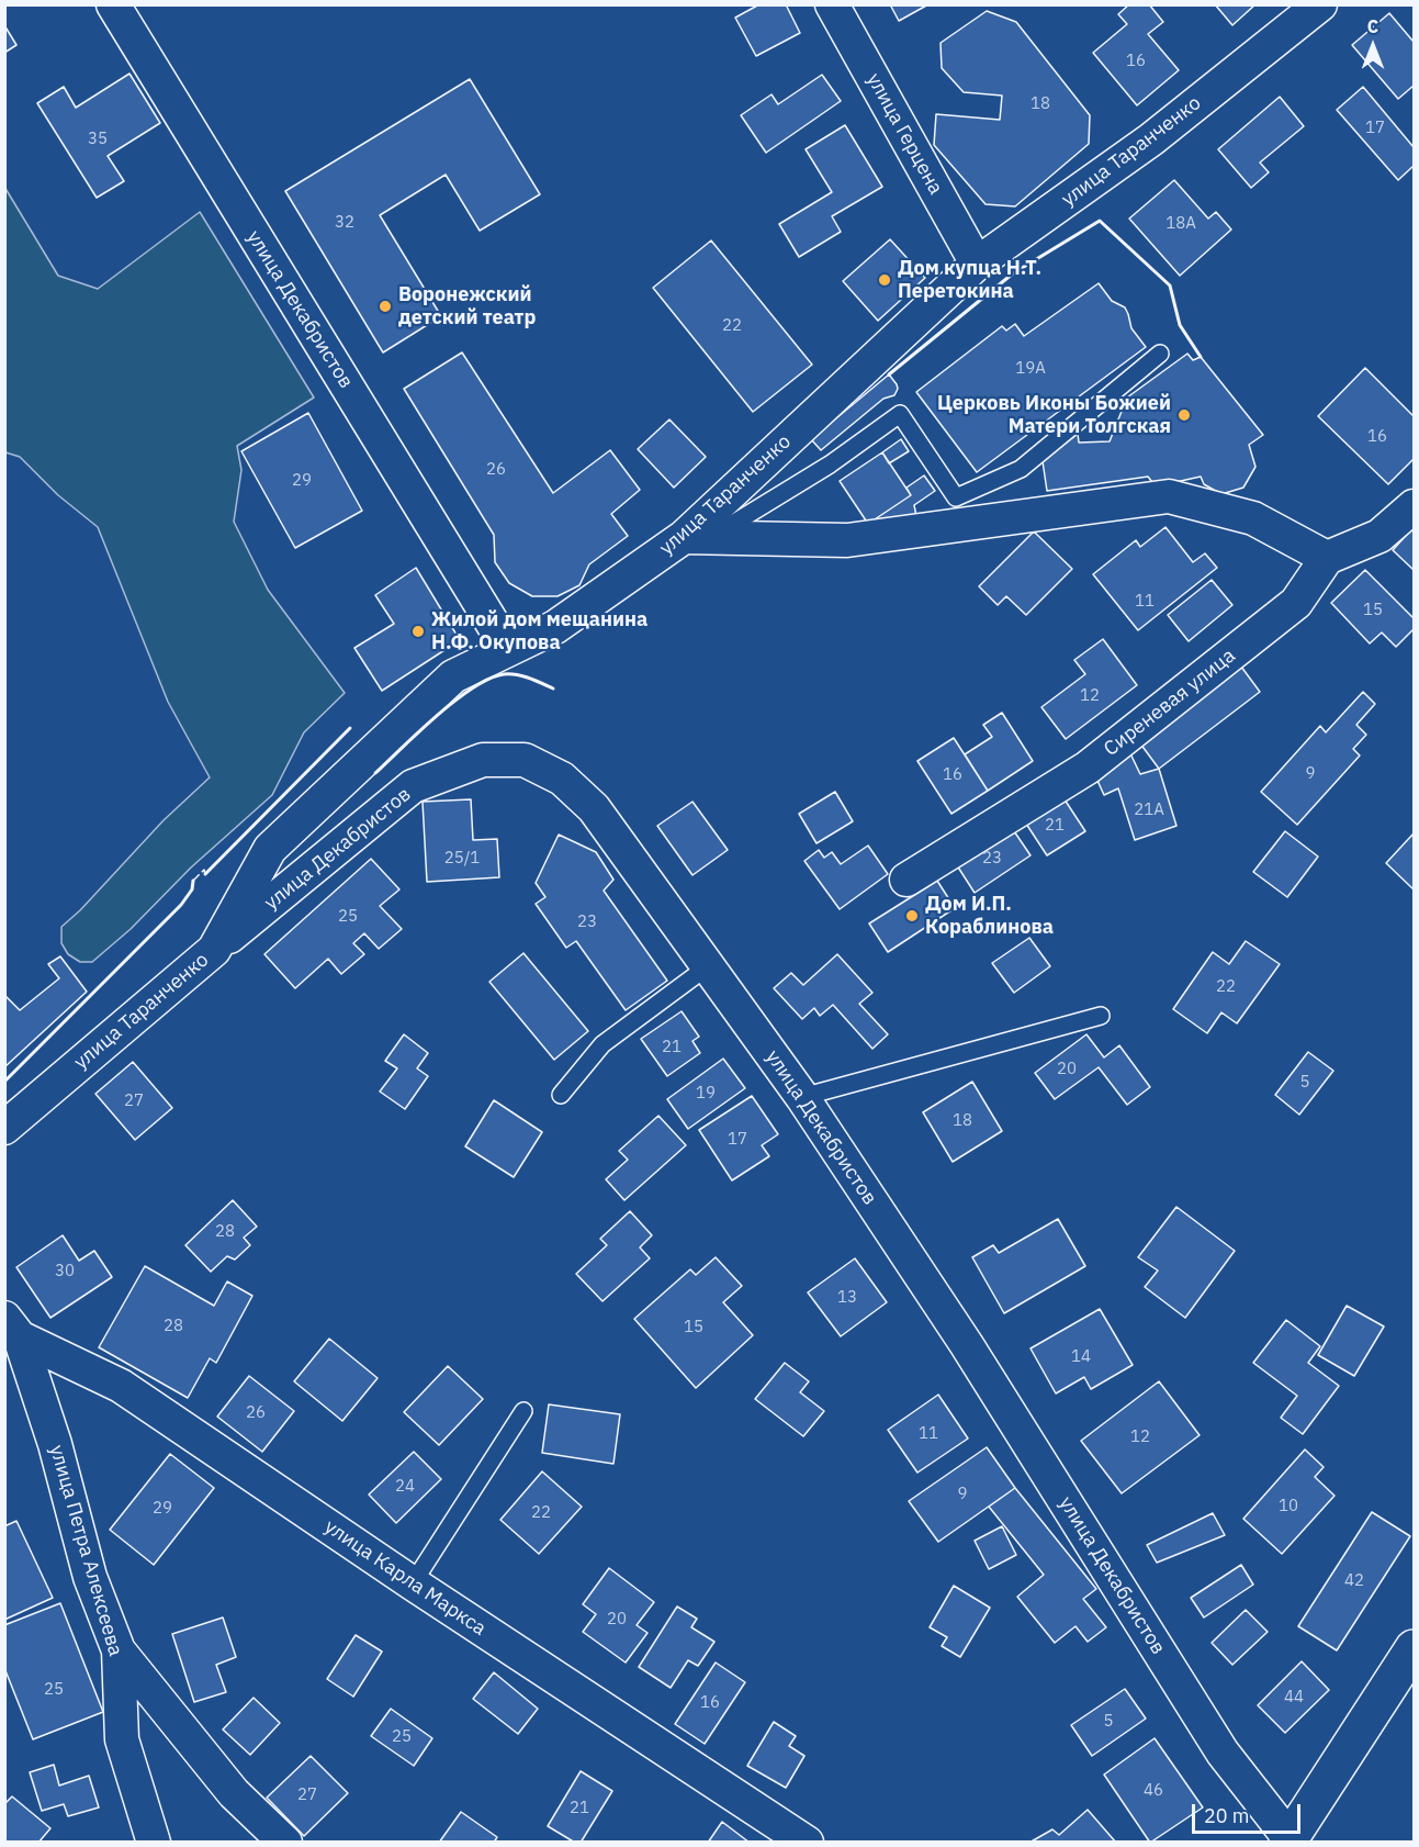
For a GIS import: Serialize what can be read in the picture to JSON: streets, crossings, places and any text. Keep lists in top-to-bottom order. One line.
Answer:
{"streets":{"street":["улица Герцена","улица Таранченко","улица Декабристов","Сиреневая улица","улица Петра Алексеева","улица Карла Маркса"]},"crossings":[["улица Герцена","улица Таранченко"],["улица Таранченко","улица Декабристов"],["улица Петра Алексеева","улица Карла Маркса"]],"places":["Дом купца Н.Т. Перетокина","Воронежский детский театр","Церковь Иконы Божией Матери Толгская","Жилой дом мещанина Н.Ф. Окупова","Дом И.П. Кораблинова"],"house_numbers":["16","18","17","35","32","18А","22","19А","16","26","29","11","15","12","9","16","21А","21","25/1","23","25","23","22","21","20","5","19","27","18","17","28","30","13","28","15","14","26","11","12","24","9","10","29","22","42","20","25","44","16","5","25","46","27","21"],"scale_bar":"20 m","north":"top"}
